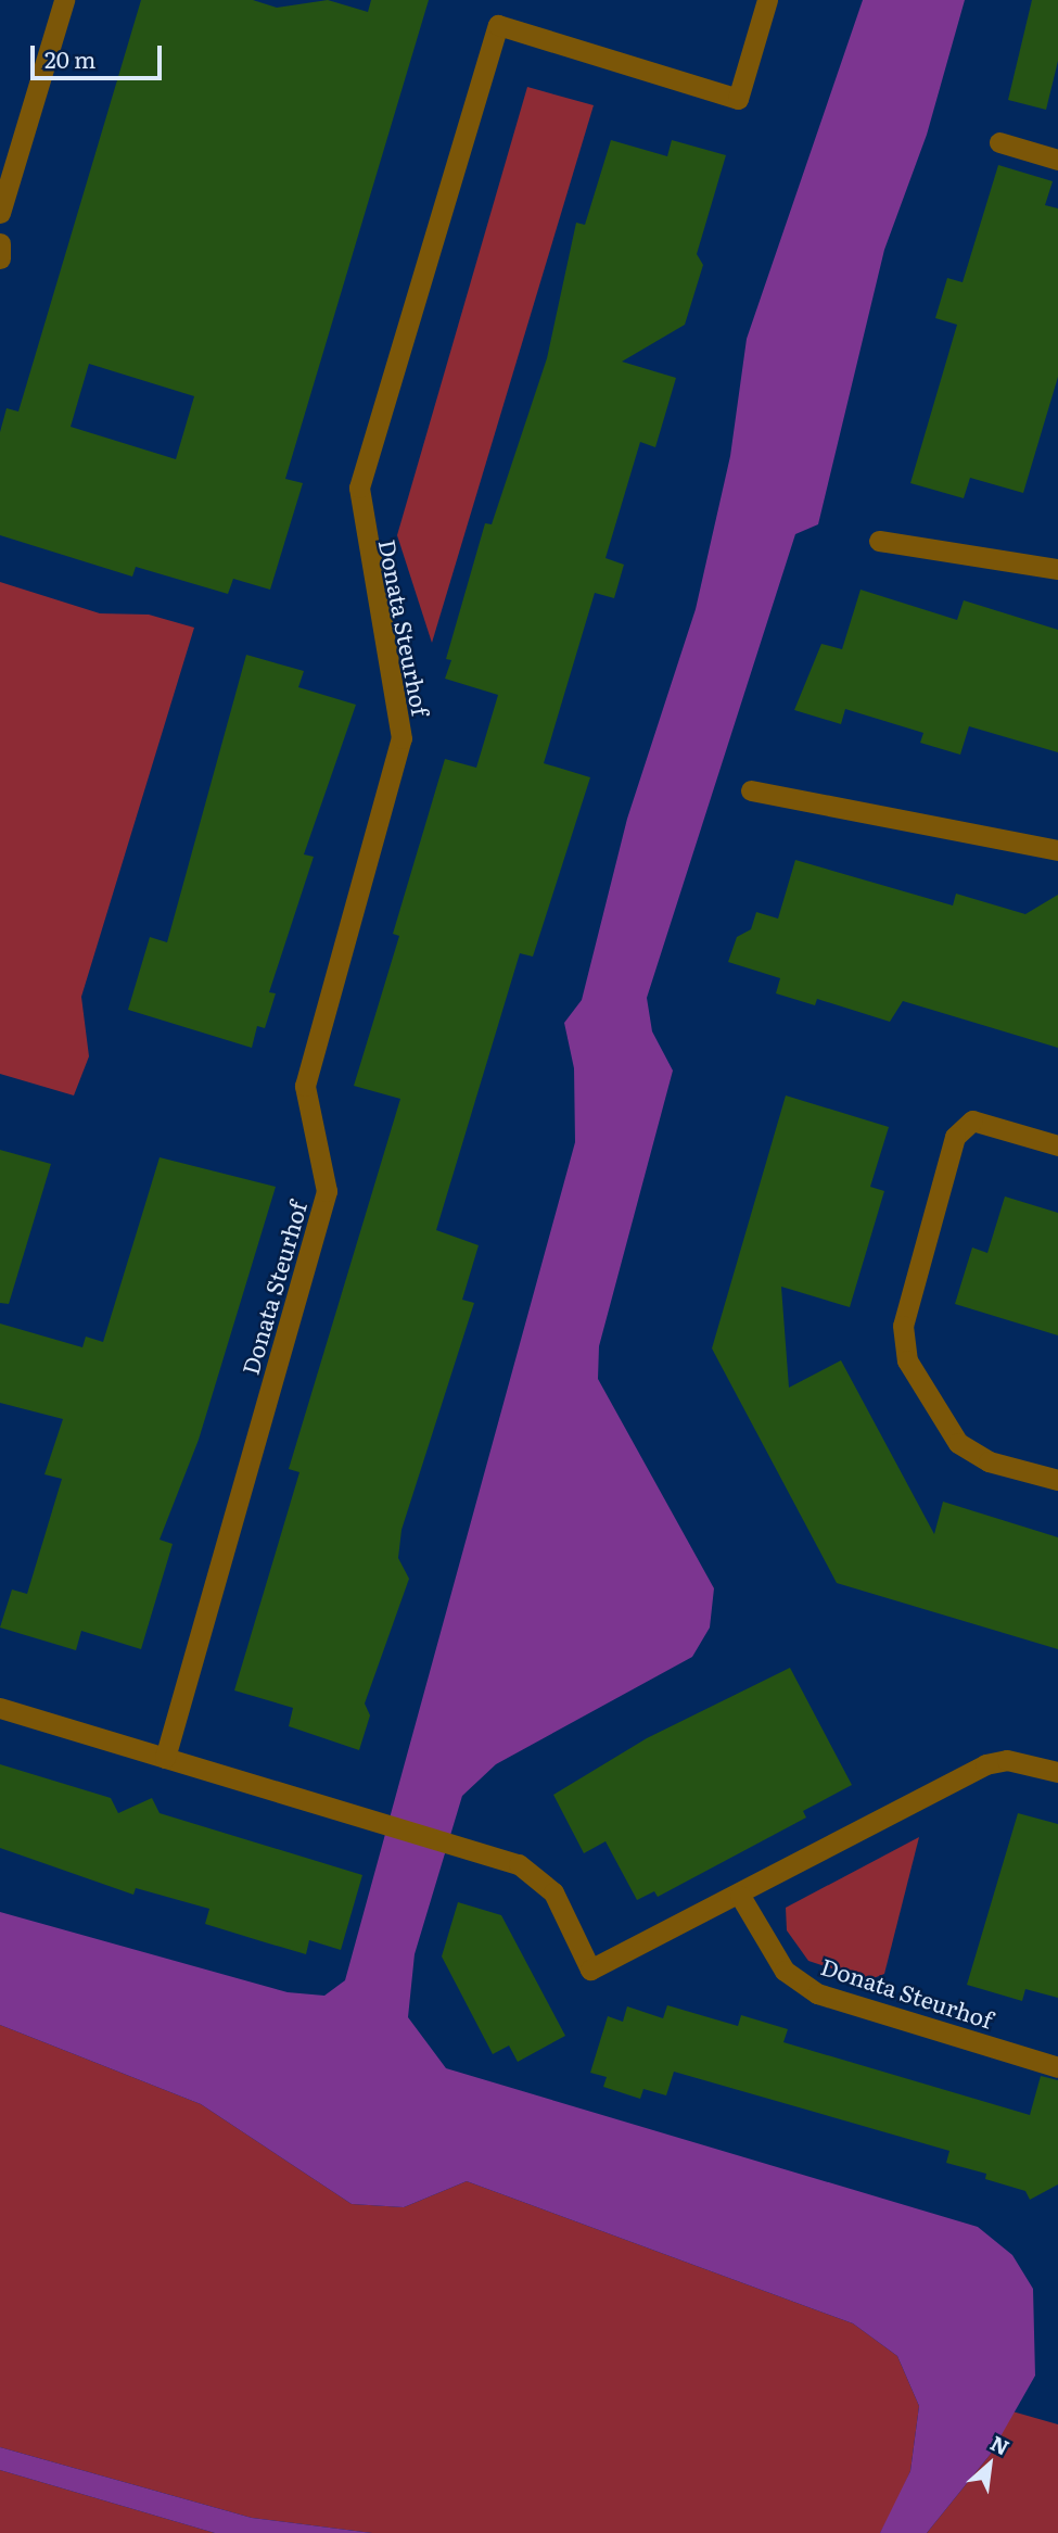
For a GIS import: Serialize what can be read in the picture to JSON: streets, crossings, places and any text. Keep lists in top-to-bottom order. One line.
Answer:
{"streets":{"street":["Donata Steurhof"]},"scale_bar":"20 m","north":"top right"}
